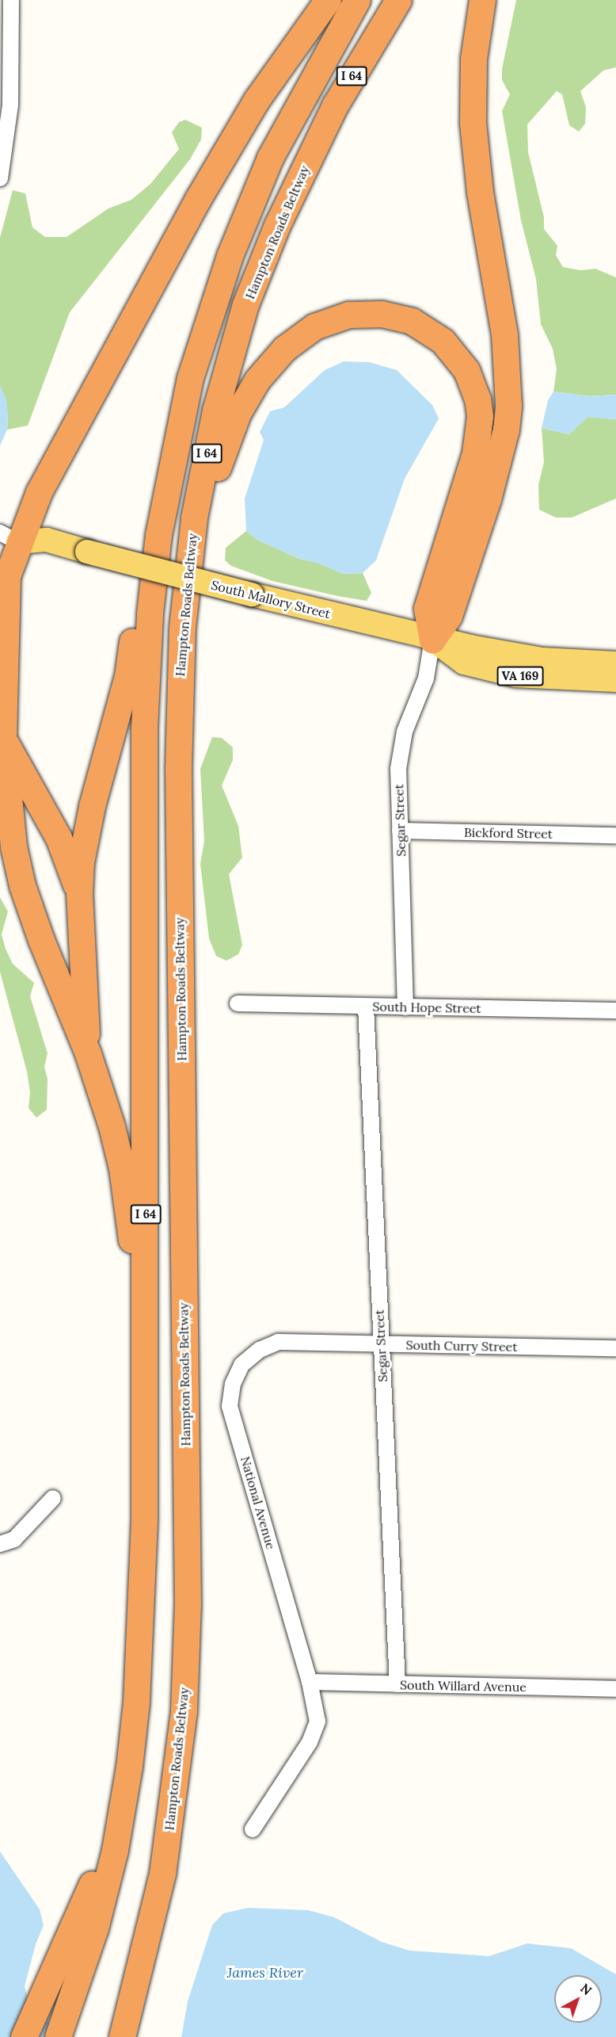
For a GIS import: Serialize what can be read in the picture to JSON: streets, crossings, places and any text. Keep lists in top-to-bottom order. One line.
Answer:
{"streets":{"highway":["I 64","Hampton Roads Beltway"],"main road":["South Mallory Street","VA 169"],"street":["Segar Street","Bickford Street","South Hope Street","South Curry Street","National Avenue","South Willard Avenue"]},"crossings":[["South Mallory Street","Segar Street"],["Segar Street","Bickford Street"],["Segar Street","South Hope Street"],["Segar Street","South Curry Street"],["Segar Street","South Willard Avenue"],["South Curry Street","National Avenue"],["National Avenue","South Willard Avenue"]],"water":["James River"],"north":"top right"}
